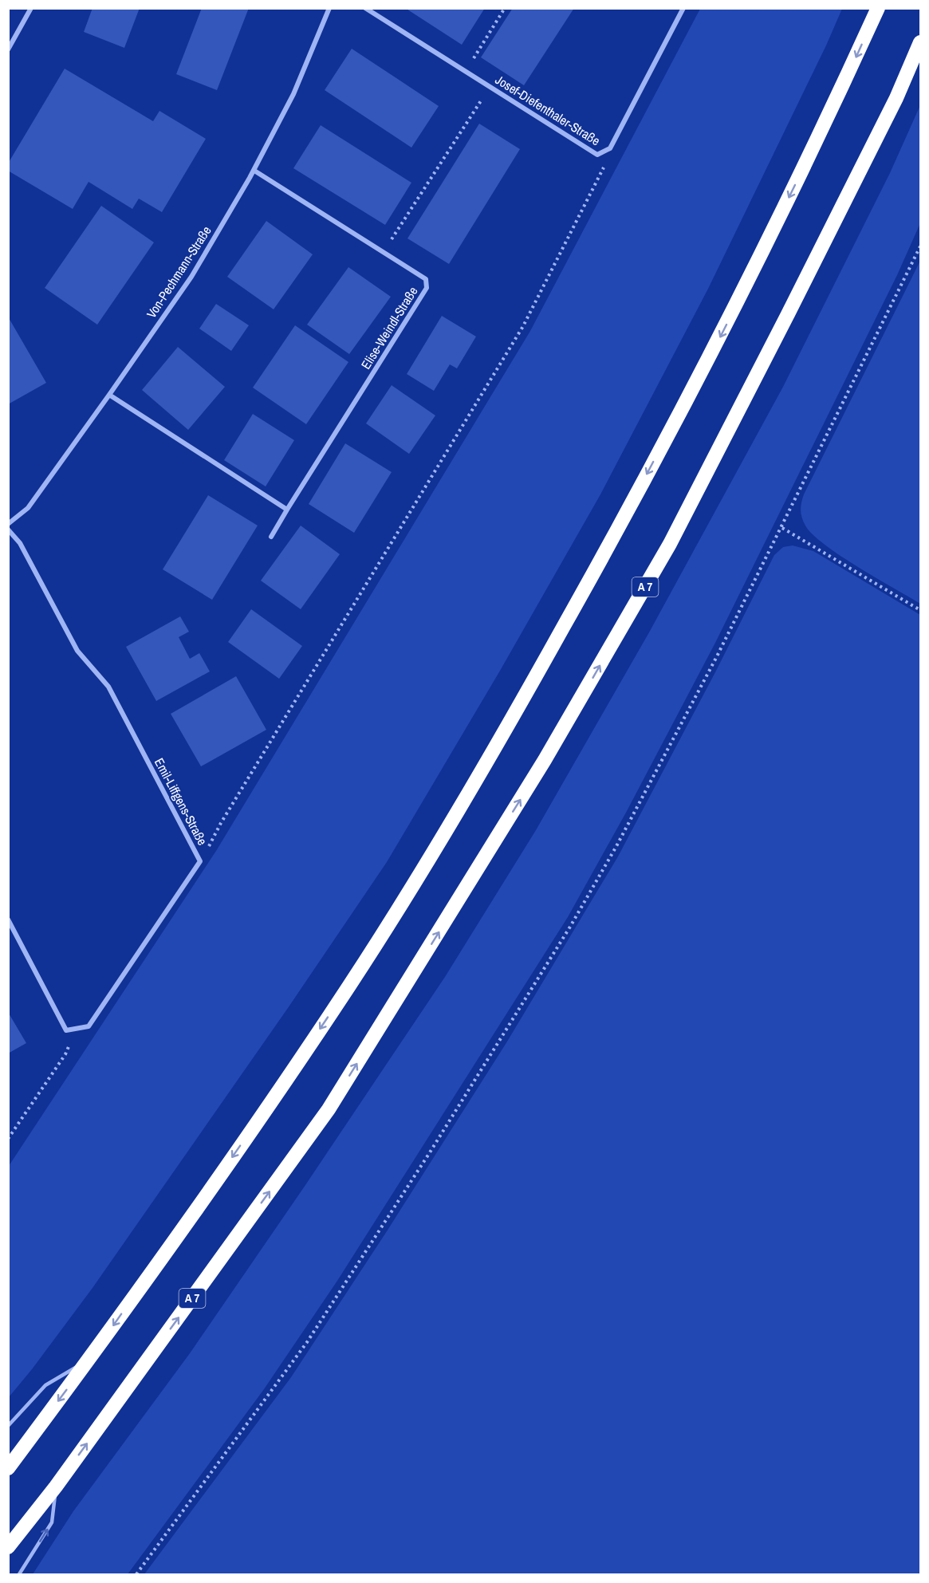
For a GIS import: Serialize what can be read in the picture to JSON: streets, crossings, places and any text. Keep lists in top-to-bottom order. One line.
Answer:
{"streets":{"highway":["A 7"],"street":["Josef-Diefenthaler-Straße","Von-Pechmann-Straße","Elise-Weindl-Straße","Emil-Liffgens-Straße"]},"crossings":[["Von-Pechmann-Straße","Elise-Weindl-Straße"]]}
